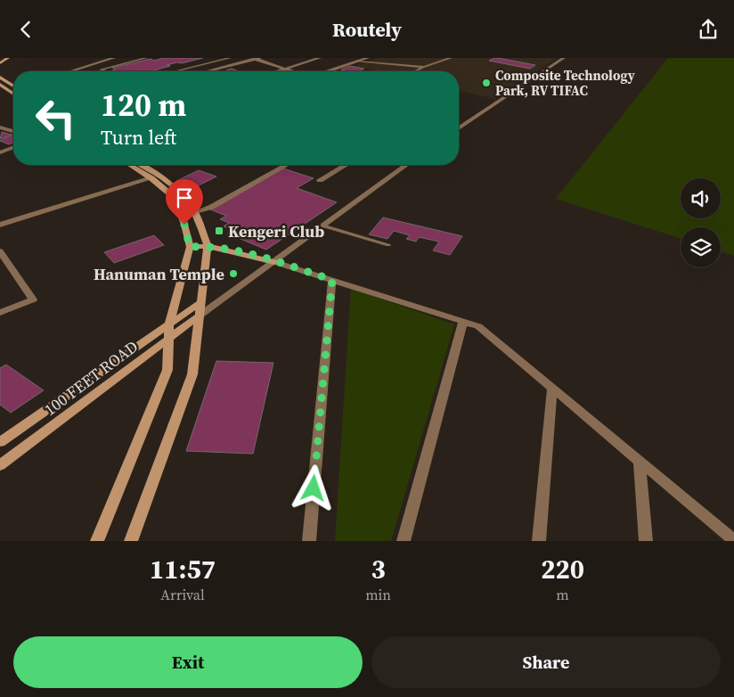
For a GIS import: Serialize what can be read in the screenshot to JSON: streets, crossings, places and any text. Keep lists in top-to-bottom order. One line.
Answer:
{"streets":{"main road":["100 FEET ROAD"]},"places":{"other":["Composite Technology Park, RV TIFAC","Hanuman Temple"],"transit":["Kengeri Club"]},"page":{"header":"Routely","turn":["120 m","Turn left"],"eta":["11:57","Arrival","3","min","220","m"],"buttons":["Exit","Share"]}}
